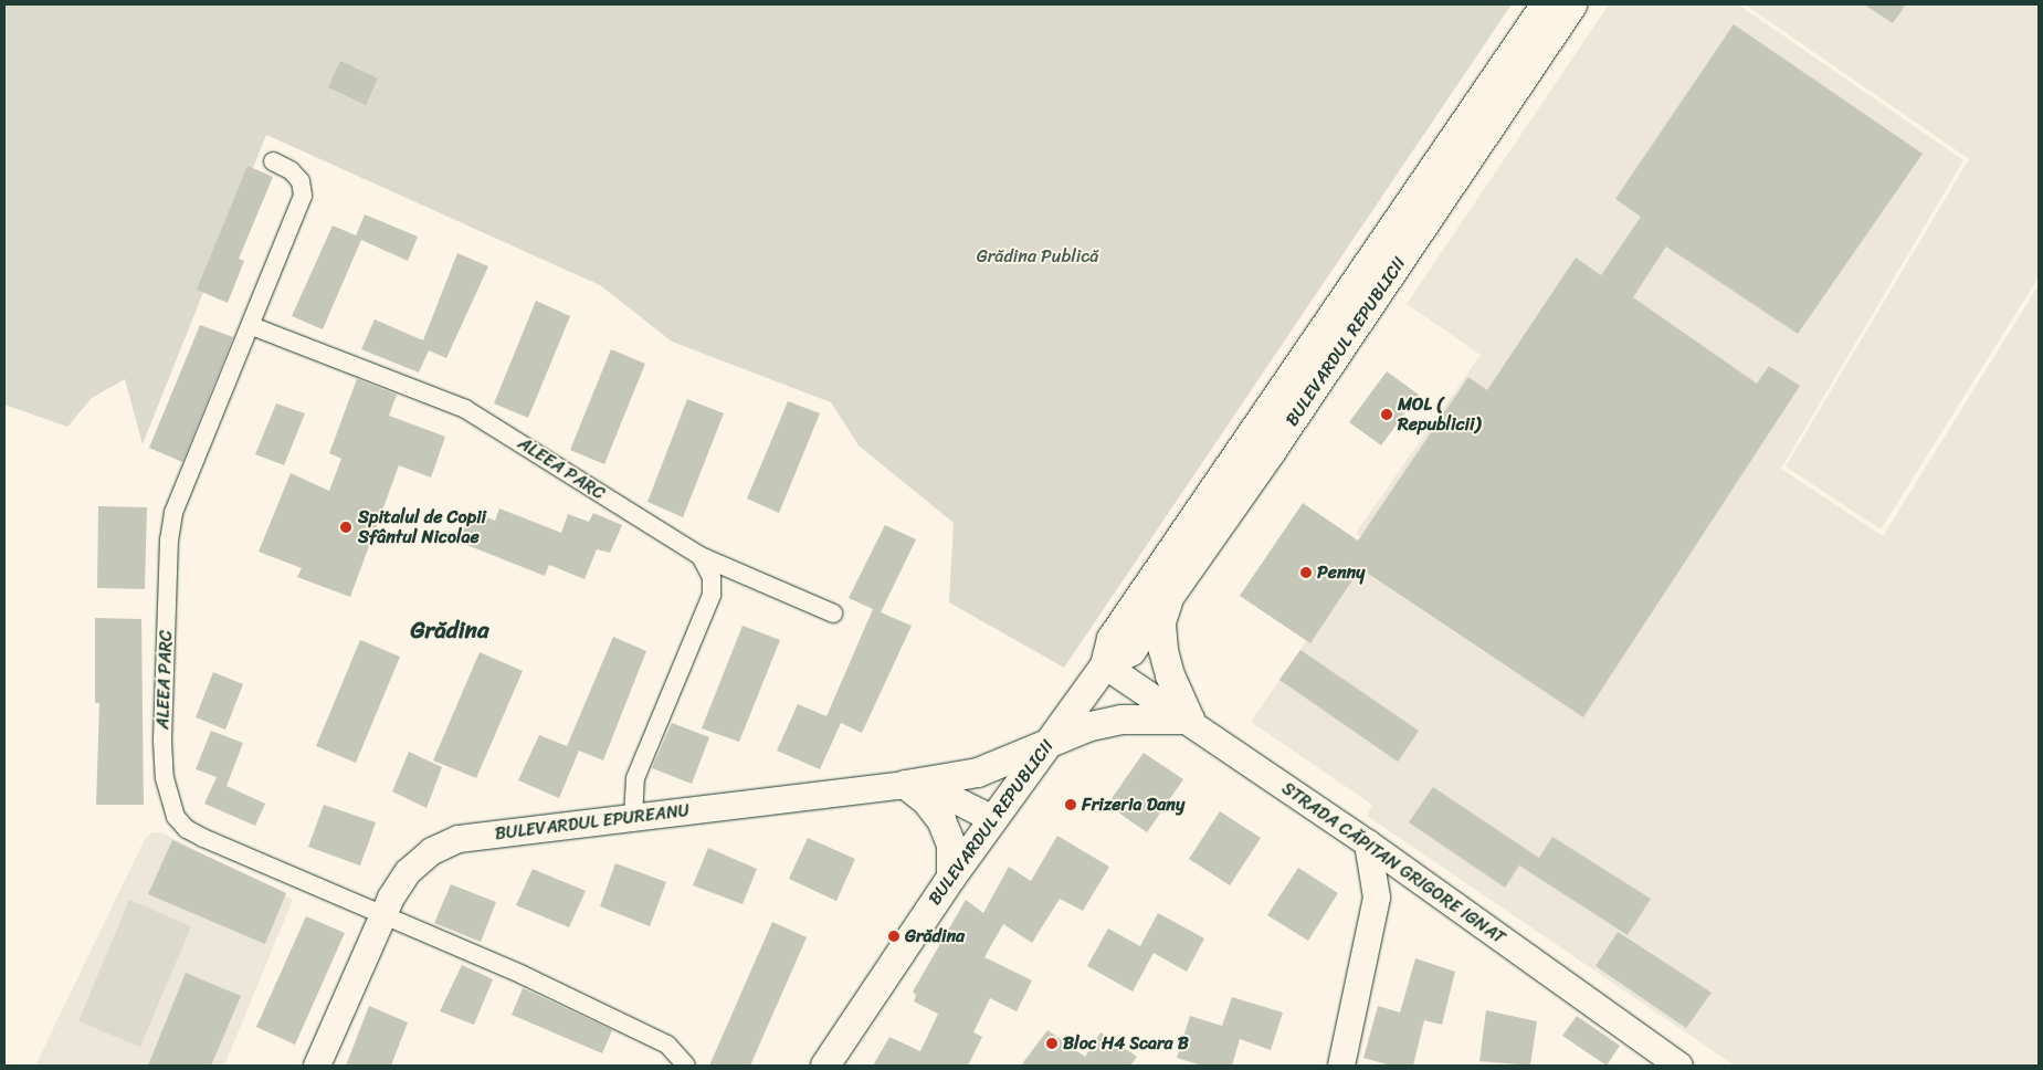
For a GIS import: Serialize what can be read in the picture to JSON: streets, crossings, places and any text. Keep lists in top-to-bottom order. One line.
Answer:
{"streets":{"main road":["BULEVARDUL REPUBLICII","BULEVARDUL EPUREANU","STRADA CĂPITAN GRIGORE IGNAT"],"street":["ALEEA PARC"]},"crossings":[["BULEVARDUL REPUBLICII","BULEVARDUL EPUREANU"],["BULEVARDUL REPUBLICII","STRADA CĂPITAN GRIGORE IGNAT"],["ALEEA PARC","BULEVARDUL EPUREANU"]],"districts":["Grădina"],"parks":["Grădina Publică"],"places":["MOL ( Republicii)","Spitalul de Copii Sfântul Nicolae","Penny","Frizeria Dany","Grădina","Bloc H4 Scara B"]}
